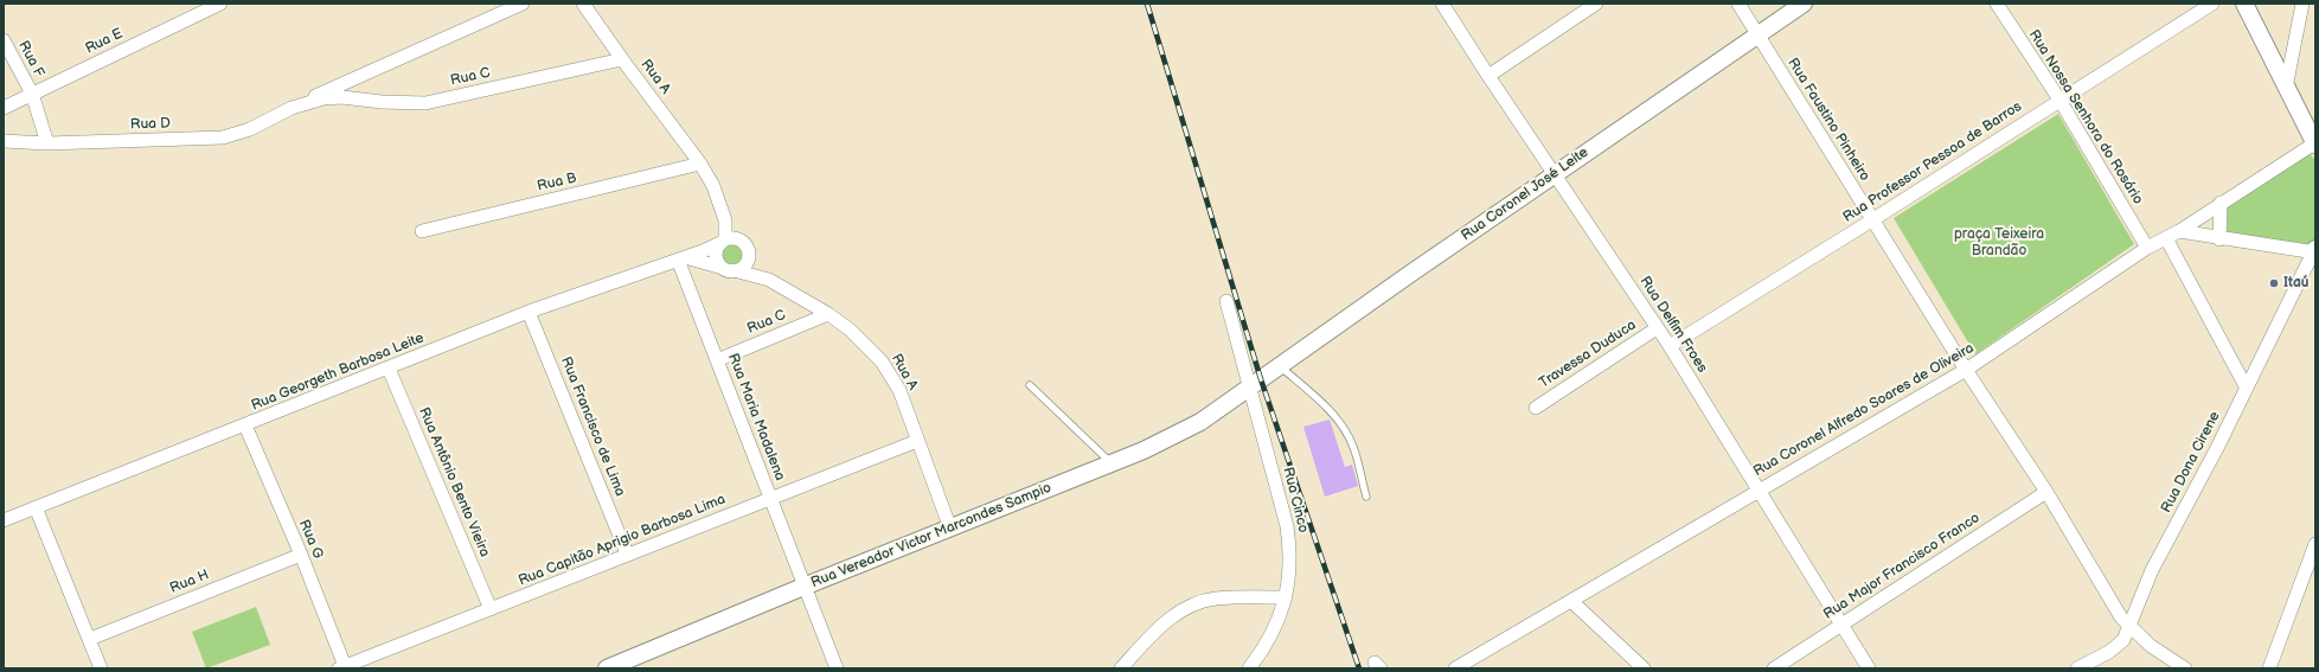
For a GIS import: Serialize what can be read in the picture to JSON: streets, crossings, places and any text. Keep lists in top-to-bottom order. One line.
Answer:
{"streets":{"street":["Rua E","Rua F","Rua C","Rua A","Rua Nossa Senhora do Rosário","Rua Faustino Pinheiro","Rua D","Rua Professor Pessoa de Barros","Rua B","Rua Coronel José Leite","Rua Delfim Froes","Travessa Duduca","Rua Georgeth Barbosa Leite","Rua Coronel Alfredo Soares de Oliveira","Rua Maria Madalena","Rua Francisco de Lima","Rua Dona Cirene","Rua Antônio Bento Vieira","Rua Cinco","Rua Vereador Victor Marcondes Sampio","Rua G","Rua Capitão Aprigio Barbosa Lima","Rua Major Francisco Franco","Rua H"]},"crossings":[["Rua E","Rua F"],["Rua F","Rua D"],["Rua C","Rua A"],["Rua C","Rua D"],["Rua C","Rua Maria Madalena"],["Rua A","Rua B"],["Rua A","Rua Vereador Victor Marcondes Sampio"],["Rua A","Rua Capitão Aprigio Barbosa Lima"],["Rua Nossa Senhora do Rosário","Rua Professor Pessoa de Barros"],["Rua Nossa Senhora do Rosário","Rua Coronel Alfredo Soares de Oliveira"],["Rua Faustino Pinheiro","Rua Professor Pessoa de Barros"],["Rua Faustino Pinheiro","Rua Coronel José Leite"],["Rua Faustino Pinheiro","Rua Coronel Alfredo Soares de Oliveira"],["Rua Faustino Pinheiro","Rua Dona Cirene"],["Rua Faustino Pinheiro","Rua Major Francisco Franco"],["Rua Professor Pessoa de Barros","Rua Delfim Froes"],["Rua Coronel José Leite","Rua Delfim Froes"],["Rua Coronel José Leite","Rua Cinco"],["Rua Coronel José Leite","Rua Vereador Victor Marcondes Sampio"],["Rua Delfim Froes","Travessa Duduca"],["Rua Delfim Froes","Rua Coronel Alfredo Soares de Oliveira"],["Rua Delfim Froes","Rua Major Francisco Franco"],["Rua Georgeth Barbosa Leite","Rua Maria Madalena"],["Rua Georgeth Barbosa Leite","Rua Francisco de Lima"],["Rua Georgeth Barbosa Leite","Rua Antônio Bento Vieira"],["Rua Georgeth Barbosa Leite","Rua G"],["Rua Maria Madalena","Rua Vereador Victor Marcondes Sampio"],["Rua Maria Madalena","Rua Capitão Aprigio Barbosa Lima"],["Rua Francisco de Lima","Rua Capitão Aprigio Barbosa Lima"],["Rua Antônio Bento Vieira","Rua Capitão Aprigio Barbosa Lima"],["Rua Cinco","Rua Vereador Victor Marcondes Sampio"],["Rua G","Rua Capitão Aprigio Barbosa Lima"],["Rua G","Rua H"]],"parks":["praça Teixeira Brandão"],"places":["Itaú"]}
